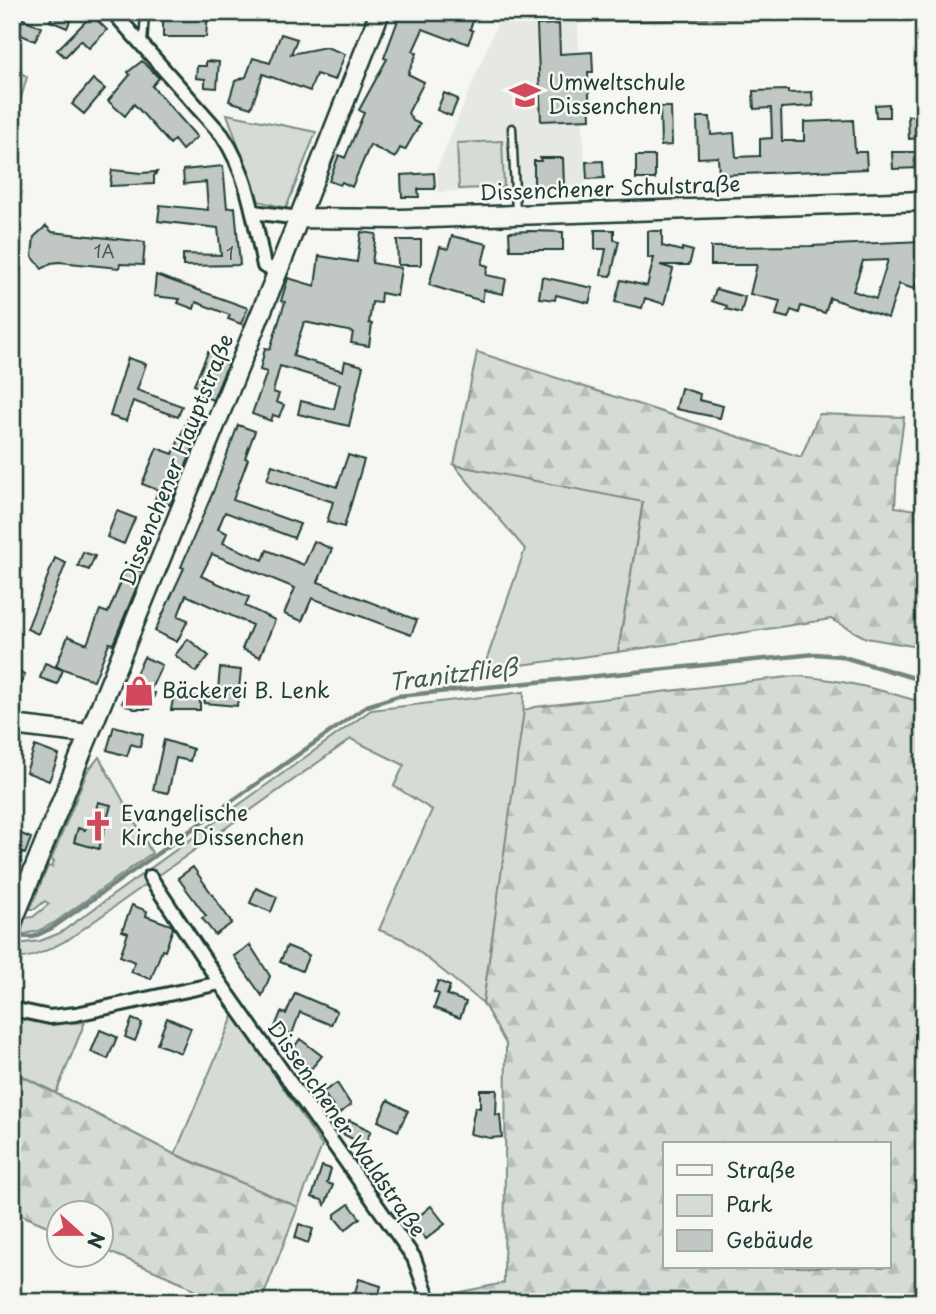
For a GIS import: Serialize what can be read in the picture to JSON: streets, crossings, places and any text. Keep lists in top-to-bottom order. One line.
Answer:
{"streets":{"main road":["Dissenchener Schulstraße","Dissenchener Hauptstraße"],"street":["Dissenchener Waldstraße"]},"crossings":[["Dissenchener Schulstraße","Dissenchener Hauptstraße"]],"water":["Tranitzfließ"],"places":{"school or university":["Umweltschule Dissenchen"],"shop":["Bäckerei B. Lenk"],"church":["Evangelische Kirche Dissenchen"]},"house_numbers":["1A","1"],"legend":["Straße","Park","Gebäude"],"north":"right"}
